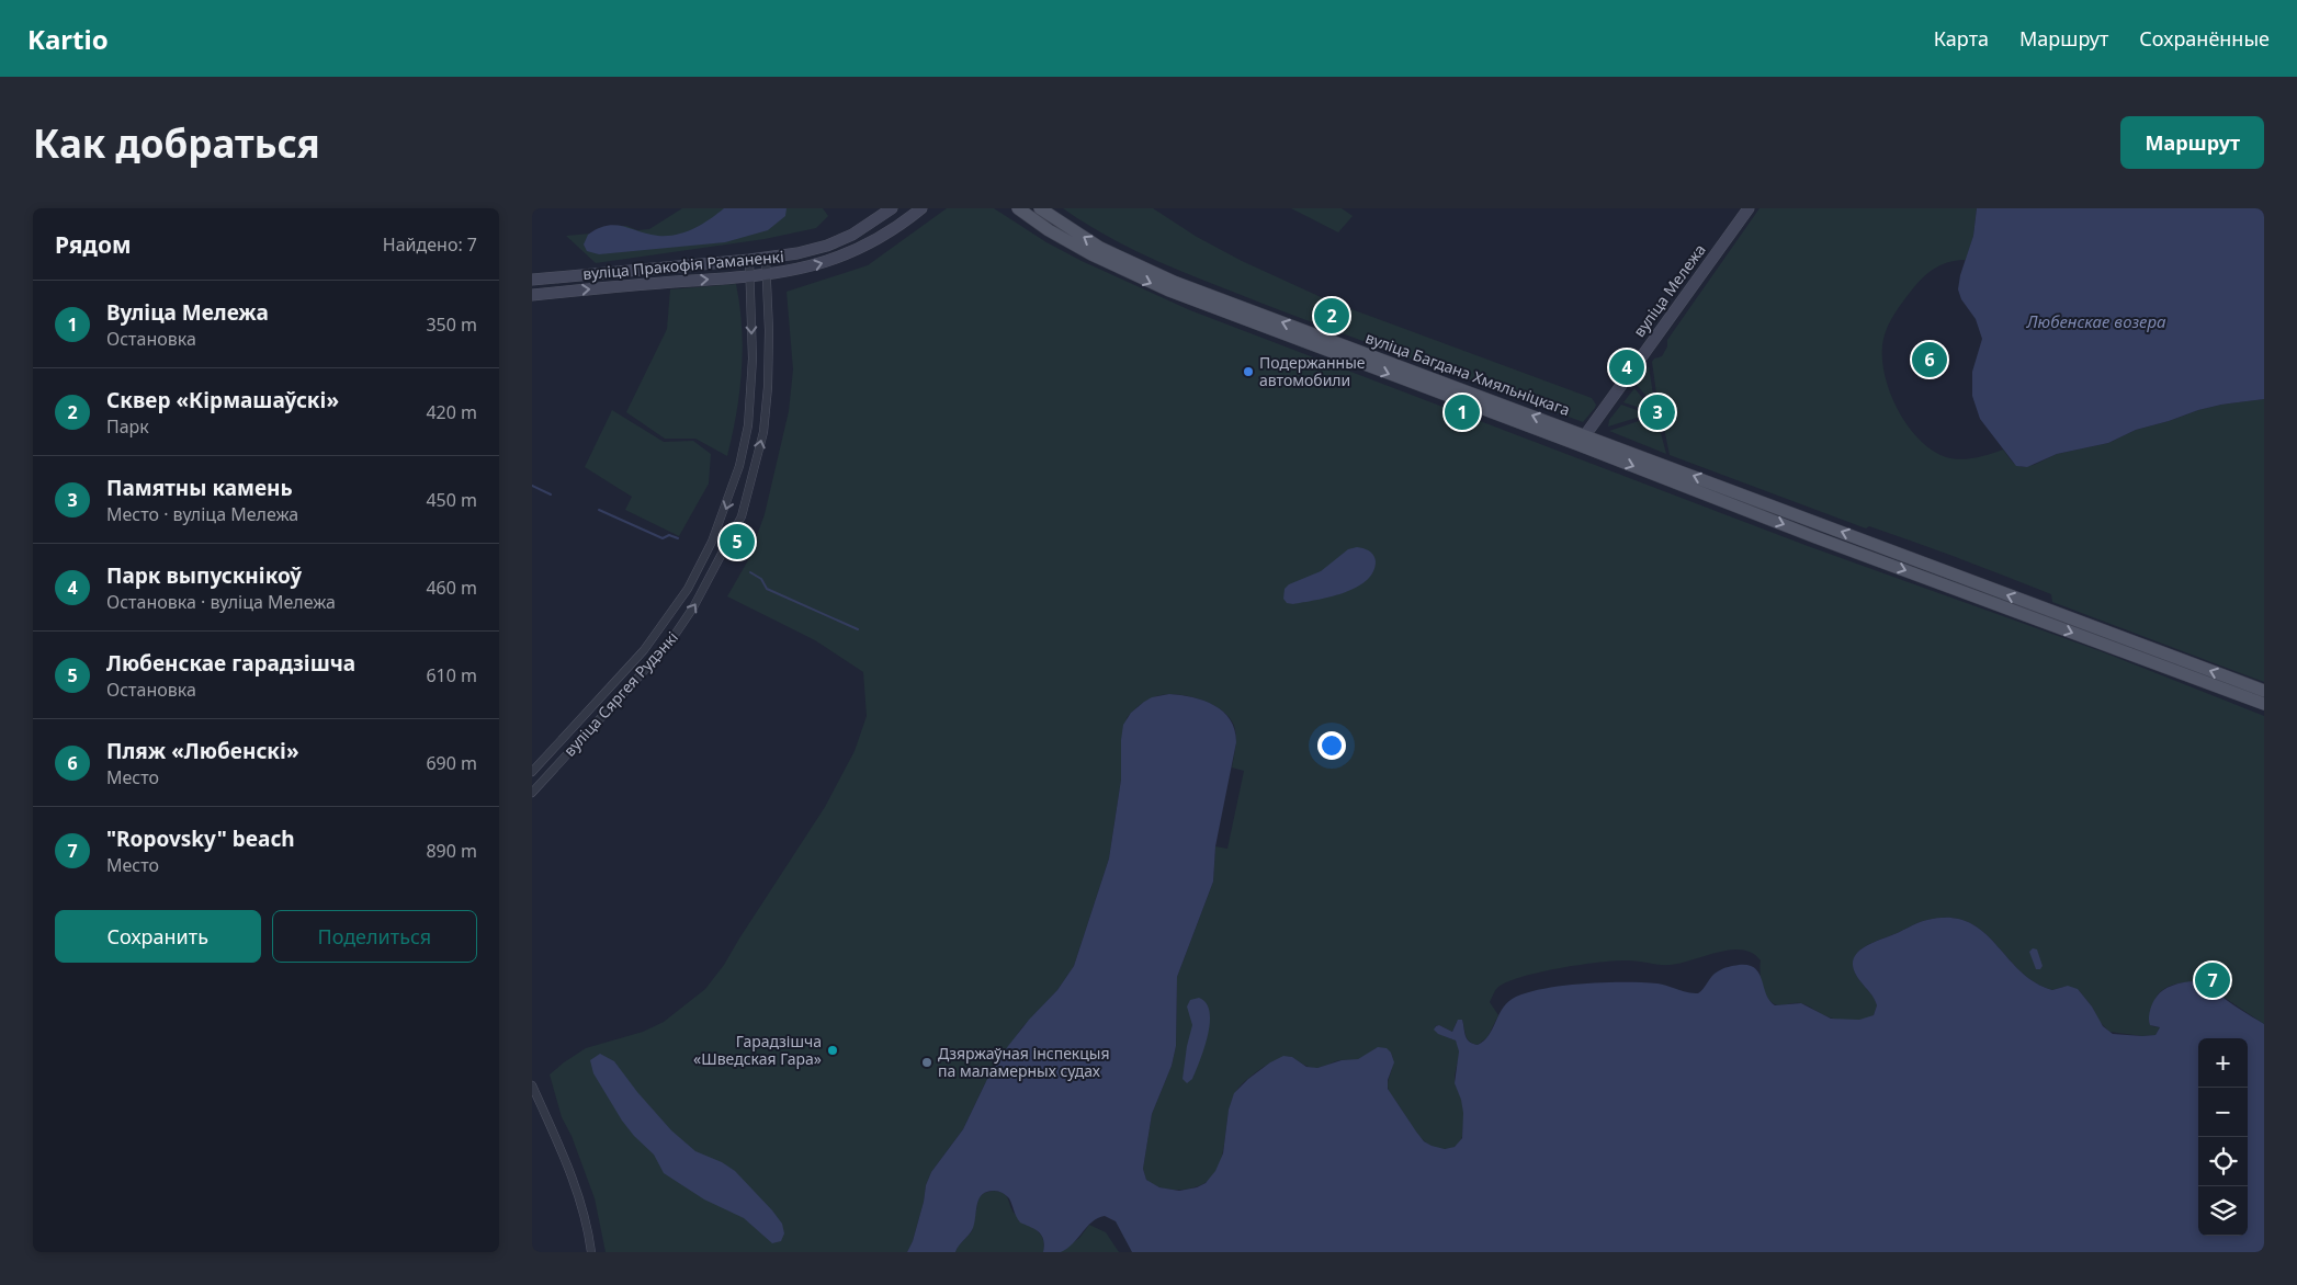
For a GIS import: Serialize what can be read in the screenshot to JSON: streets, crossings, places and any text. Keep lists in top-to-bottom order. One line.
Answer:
{"streets":{"main road":["вуліца Багдана Хмяльніцкага"],"street":["вуліца Пракофія Раманенкі","вуліца Мележа","вуліца Сяргея Рудэнкі"]},"crossings":[["вуліца Пракофія Раманенкі","вуліца Сяргея Рудэнкі"],["вуліца Мележа","вуліца Багдана Хмяльніцкага"]],"water":["Любенскае возера"],"places":["Подержанные автомобили","Гарадзішча «Шведская Гара»","Дзяржаўная інспекцыя па маламерных судах"],"page":{"header":"Kartio","nav":["Карта","Маршрут","Сохранённые"],"buttons":["Маршрут",["Сохранить","Поделиться"]],"title":"Как добраться","heading":["Рядом","Найдено: 7"],"list":[{"mark":"1","name":"Вуліца Мележа","note":"Остановка","value":"350 m"},{"mark":"2","name":"Сквер «Кірмашаўскі»","note":"Парк","value":"420 m"},{"mark":"3","name":"Памятны камень","note":"Место · вуліца Мележа","value":"450 m"},{"mark":"4","name":"Парк выпускнікоў","note":"Остановка · вуліца Мележа","value":"460 m"},{"mark":"5","name":"Любенскае гарадзішча","note":"Остановка","value":"610 m"},{"mark":"6","name":"Пляж «Любенскі»","note":"Место","value":"690 m"},{"mark":"7","name":"\"Ropovsky\" beach","note":"Место","value":"890 m"}],"pins":["2","6","4","1","3","5","7"],"map_buttons":["+","−"]}}
